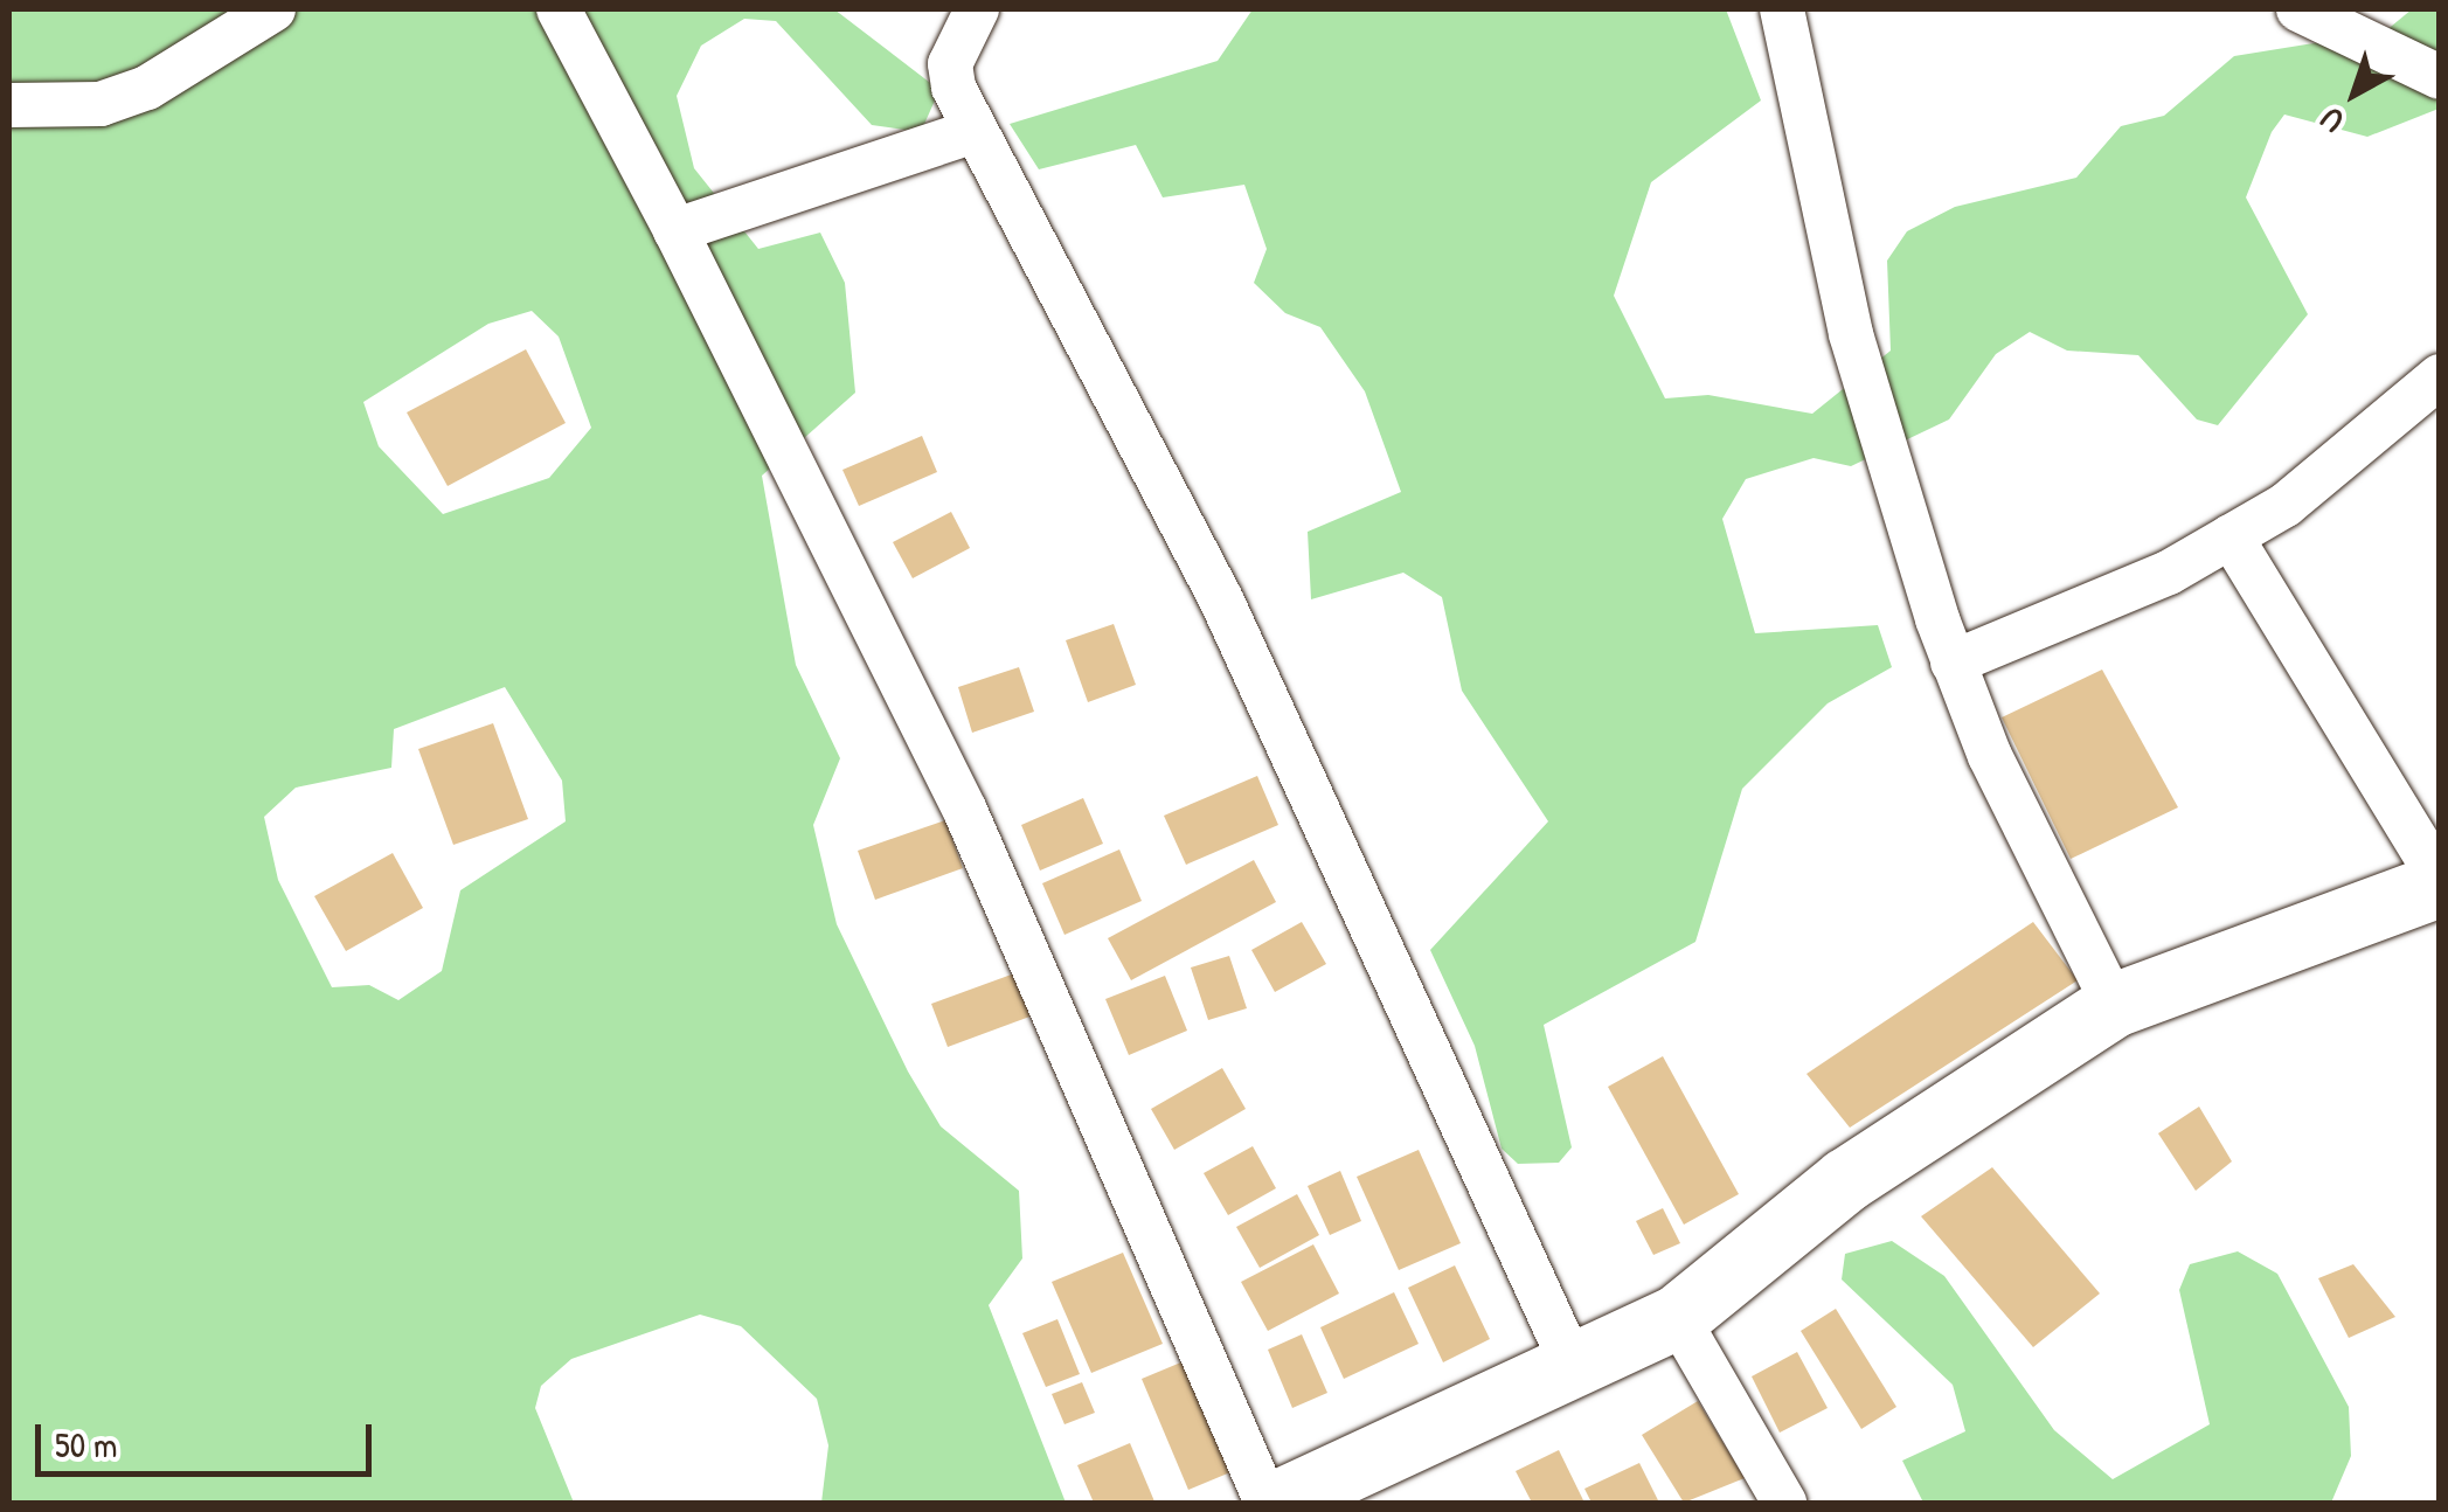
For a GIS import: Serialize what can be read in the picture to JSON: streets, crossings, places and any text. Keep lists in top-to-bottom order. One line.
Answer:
{"scale_bar":"50 m","north":"bottom left"}
